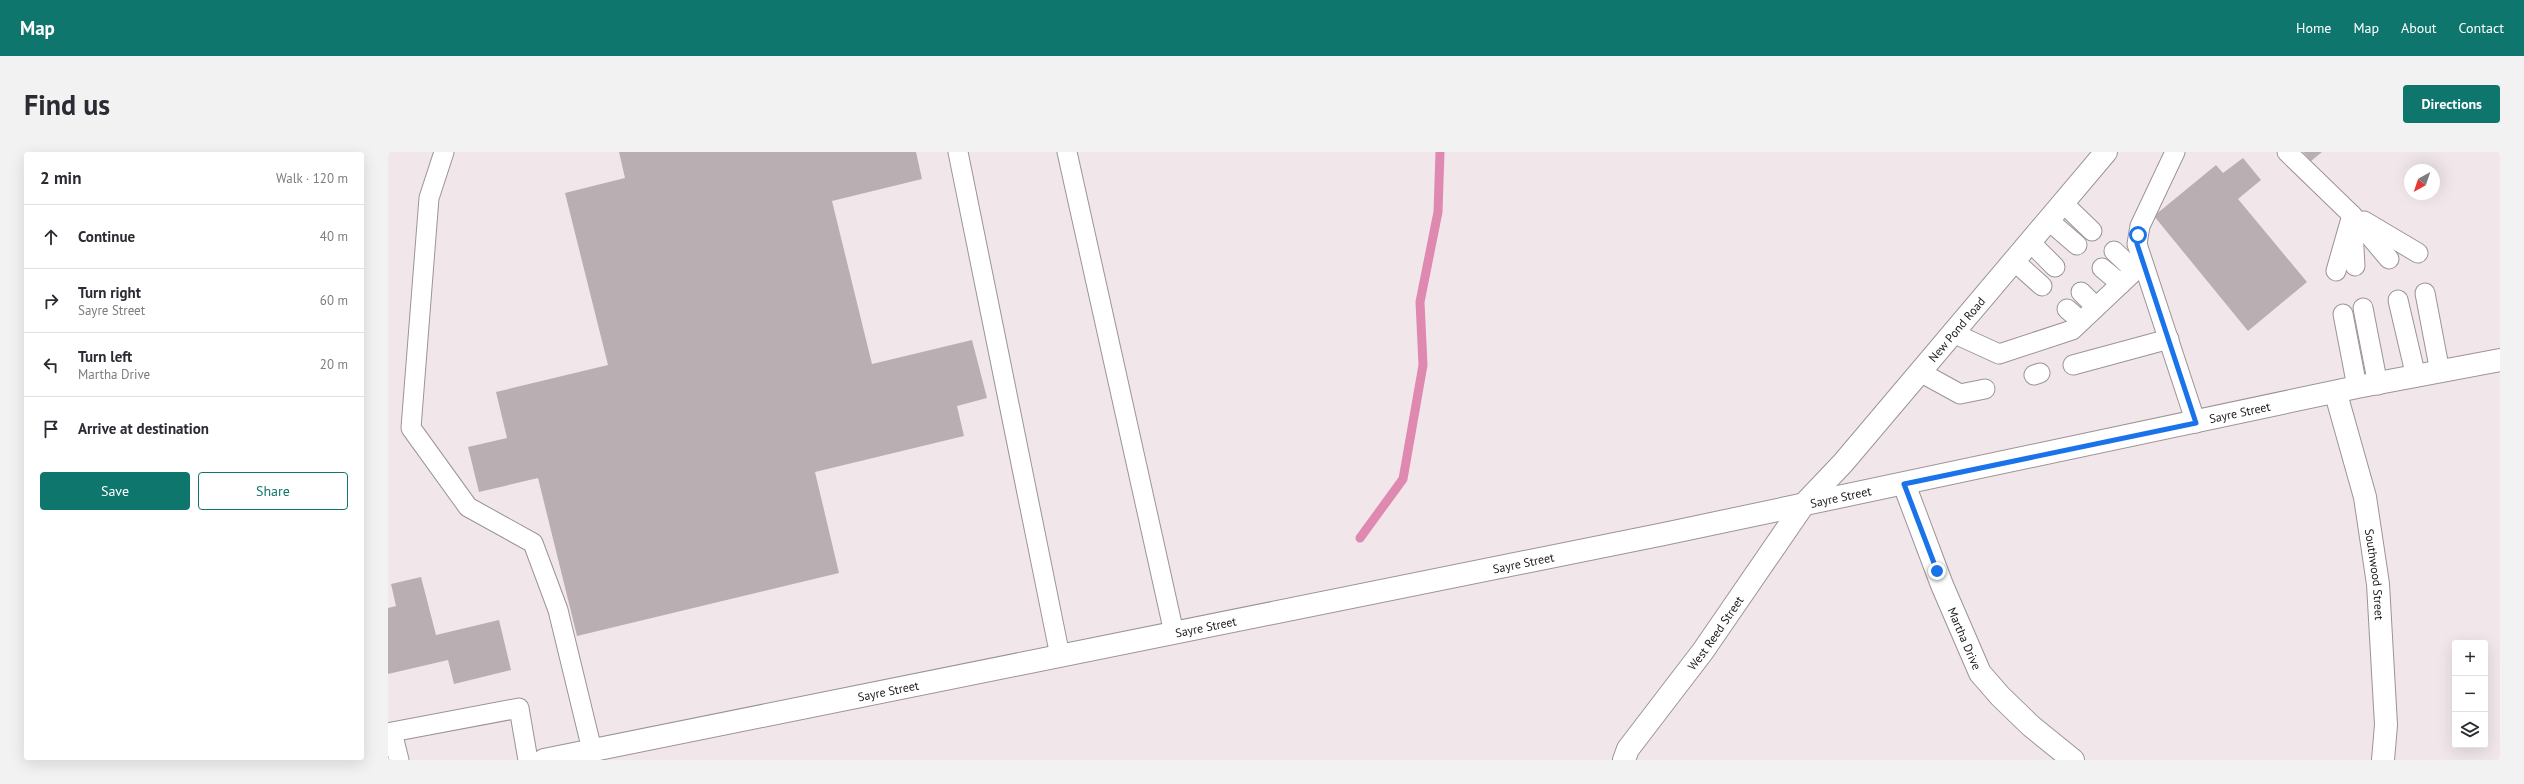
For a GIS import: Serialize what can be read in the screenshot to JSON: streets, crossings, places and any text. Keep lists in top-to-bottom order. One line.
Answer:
{"streets":{"main road":["New Pond Road","Sayre Street","Southwood Street","West Reed Street","Martha Drive"]},"crossings":[["New Pond Road","Sayre Street"],["New Pond Road","West Reed Street"],["Sayre Street","Southwood Street"],["Sayre Street","West Reed Street"],["Sayre Street","Martha Drive"]],"north":"bottom left","page":{"header":"Map","nav":["Home","Map","About","Contact"],"buttons":["Directions",["Save","Share"]],"title":"Find us","heading":["2 min","Walk · 120 m"],"list":[["Continue","40 m"],["Turn right","Sayre Street","60 m"],["Turn left","Martha Drive","20 m"],"Arrive at destination"],"map_buttons":["+","−"]}}
